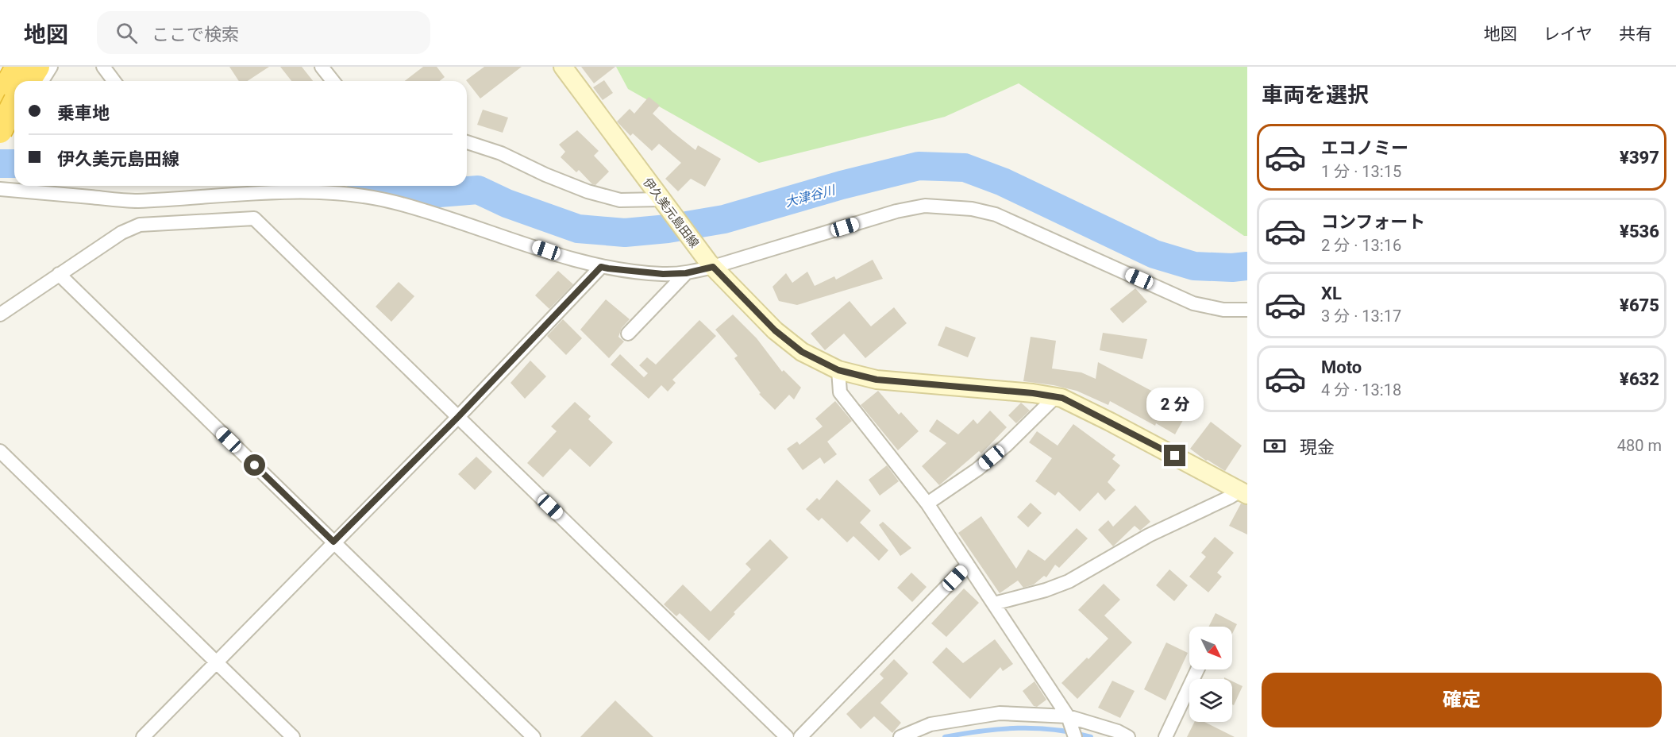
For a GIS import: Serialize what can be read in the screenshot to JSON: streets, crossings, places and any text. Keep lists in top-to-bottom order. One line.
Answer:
{"streets":{"main road":["伊久美元島田線"]},"water":["大津谷川"],"north":"bottom right","page":{"header":"地図","search":"ここで検索","nav":["地図","レイヤ","共有"],"heading":"車両を選択","banner":["乗車地","伊久美元島田線"],"list":[{"name":"エコノミー","note":"1 分 · 13:15","value":"¥397"},{"name":"コンフォート","note":"2 分 · 13:16","value":"¥536"},{"name":"XL","note":"3 分 · 13:17","value":"¥675"},{"name":"Moto","note":"4 分 · 13:18","value":"¥632"}],"bubble":"2 分","pay":["現金","480 m"],"buttons":"確定"}}
